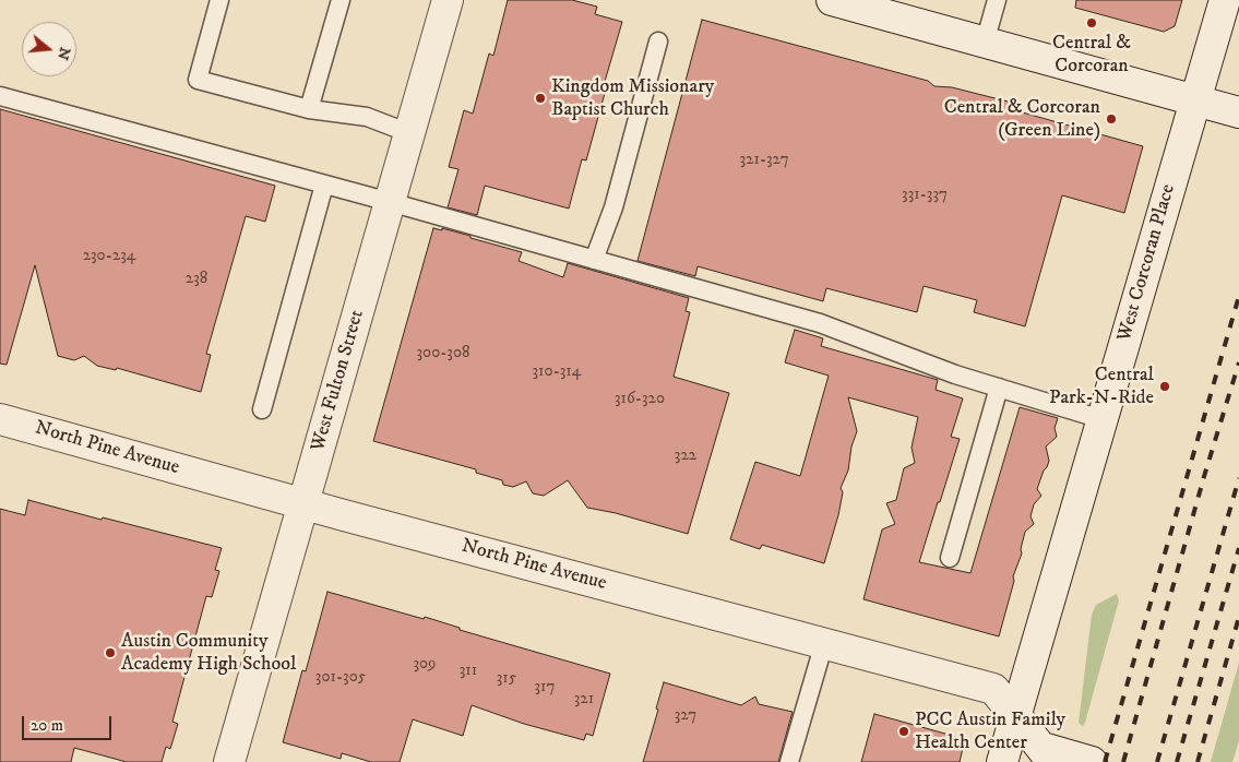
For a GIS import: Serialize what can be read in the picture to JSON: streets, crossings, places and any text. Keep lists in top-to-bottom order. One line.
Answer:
{"streets":{"street":["West Corcoran Place","West Fulton Street","North Pine Avenue"]},"crossings":[["West Corcoran Place","North Pine Avenue"],["West Fulton Street","North Pine Avenue"]],"places":["Central & Corcoran","Kingdom Missionary Baptist Church","Central & Corcoran (Green Line)","Central Park-N-Ride","Austin Community Academy High School","PCC Austin Family Health Center"],"house_numbers":["321-327","331-337","230-234","238","300-308","310-314","316-320","322","309","311","301-305","315","317","321","327"],"scale_bar":"20 m","north":"right"}
